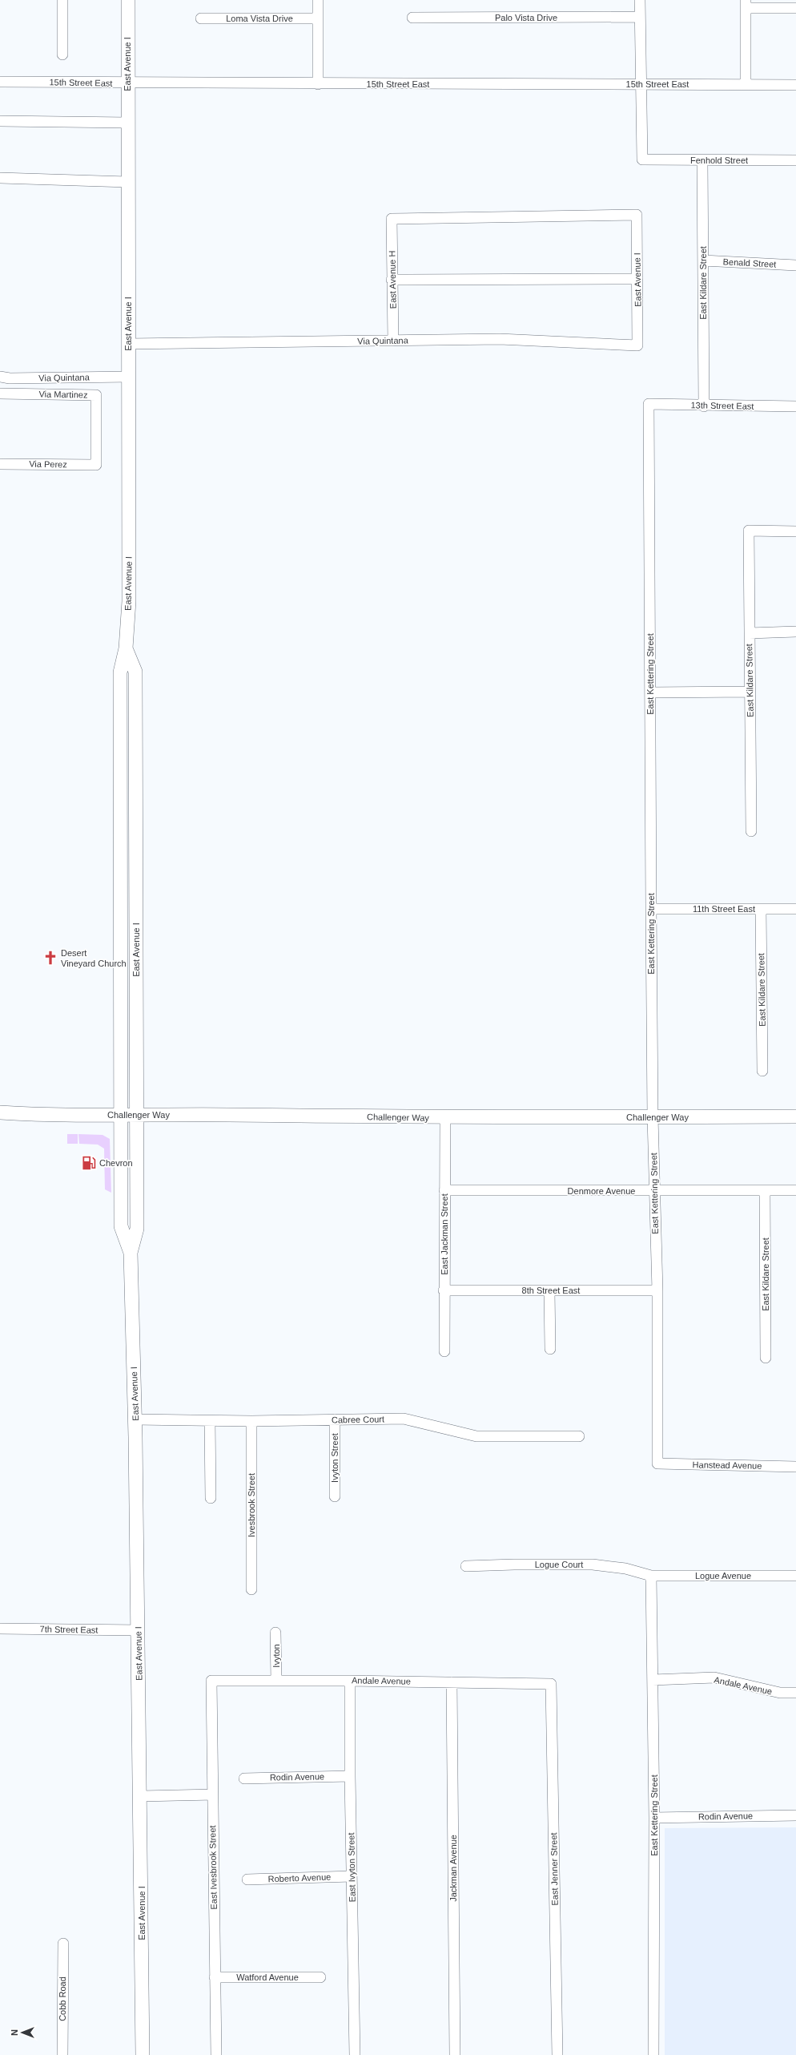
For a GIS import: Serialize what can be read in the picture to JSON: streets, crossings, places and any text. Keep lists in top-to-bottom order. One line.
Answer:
{"streets":{"main road":["East Avenue I","Challenger Way"],"street":["Palo Vista Drive","Loma Vista Drive","15th Street East","Fenhold Street","Benald Street","East Avenue H","East Kildare Street","Via Quintana","Via Martinez","13th Street East","Via Perez","East Kettering Street","11th Street East","Denmore Avenue","East Jackman Street","8th Street East","Cabree Court","Ivyton Street","Hanstead Avenue","Ivesbrook Street","Logue Court","Logue Avenue","7th Street East","Ivyton","Andale Avenue","Rodin Avenue","East Ivesbrook Street","East Ivyton Street","Jackman Avenue","East Jenner Street","Roberto Avenue","Watford Avenue","Cobb Road"]},"crossings":[["East Avenue I","15th Street East"],["East Avenue I","East Avenue H"],["East Avenue I","Via Quintana"],["East Avenue I","Challenger Way"],["East Avenue I","Cabree Court"],["East Avenue I","7th Street East"],["15th Street East","Fenhold Street"],["Fenhold Street","East Kildare Street"],["Benald Street","East Kildare Street"],["East Avenue H","Via Quintana"],["East Kildare Street","13th Street East"],["East Kildare Street","11th Street East"],["East Kildare Street","Denmore Avenue"],["Via Martinez","Via Perez"],["13th Street East","East Kettering Street"],["East Kettering Street","11th Street East"],["East Kettering Street","Challenger Way"],["East Kettering Street","Denmore Avenue"],["East Kettering Street","8th Street East"],["East Kettering Street","Hanstead Avenue"],["East Kettering Street","Logue Court"],["East Kettering Street","Logue Avenue"],["East Kettering Street","Andale Avenue"],["East Kettering Street","Rodin Avenue"],["Challenger Way","East Jackman Street"],["Denmore Avenue","East Jackman Street"],["East Jackman Street","8th Street East"],["Cabree Court","Ivyton Street"],["Cabree Court","Ivesbrook Street"],["Logue Court","Logue Avenue"],["Ivyton","Andale Avenue"],["Andale Avenue","East Ivesbrook Street"],["Andale Avenue","East Ivyton Street"],["Andale Avenue","Jackman Avenue"],["Andale Avenue","East Jenner Street"],["Rodin Avenue","East Ivyton Street"],["East Ivesbrook Street","Watford Avenue"],["East Ivyton Street","Roberto Avenue"]],"places":{"church":["Desert Vineyard Church"],"fuel station":["Chevron"]},"north":"left"}
